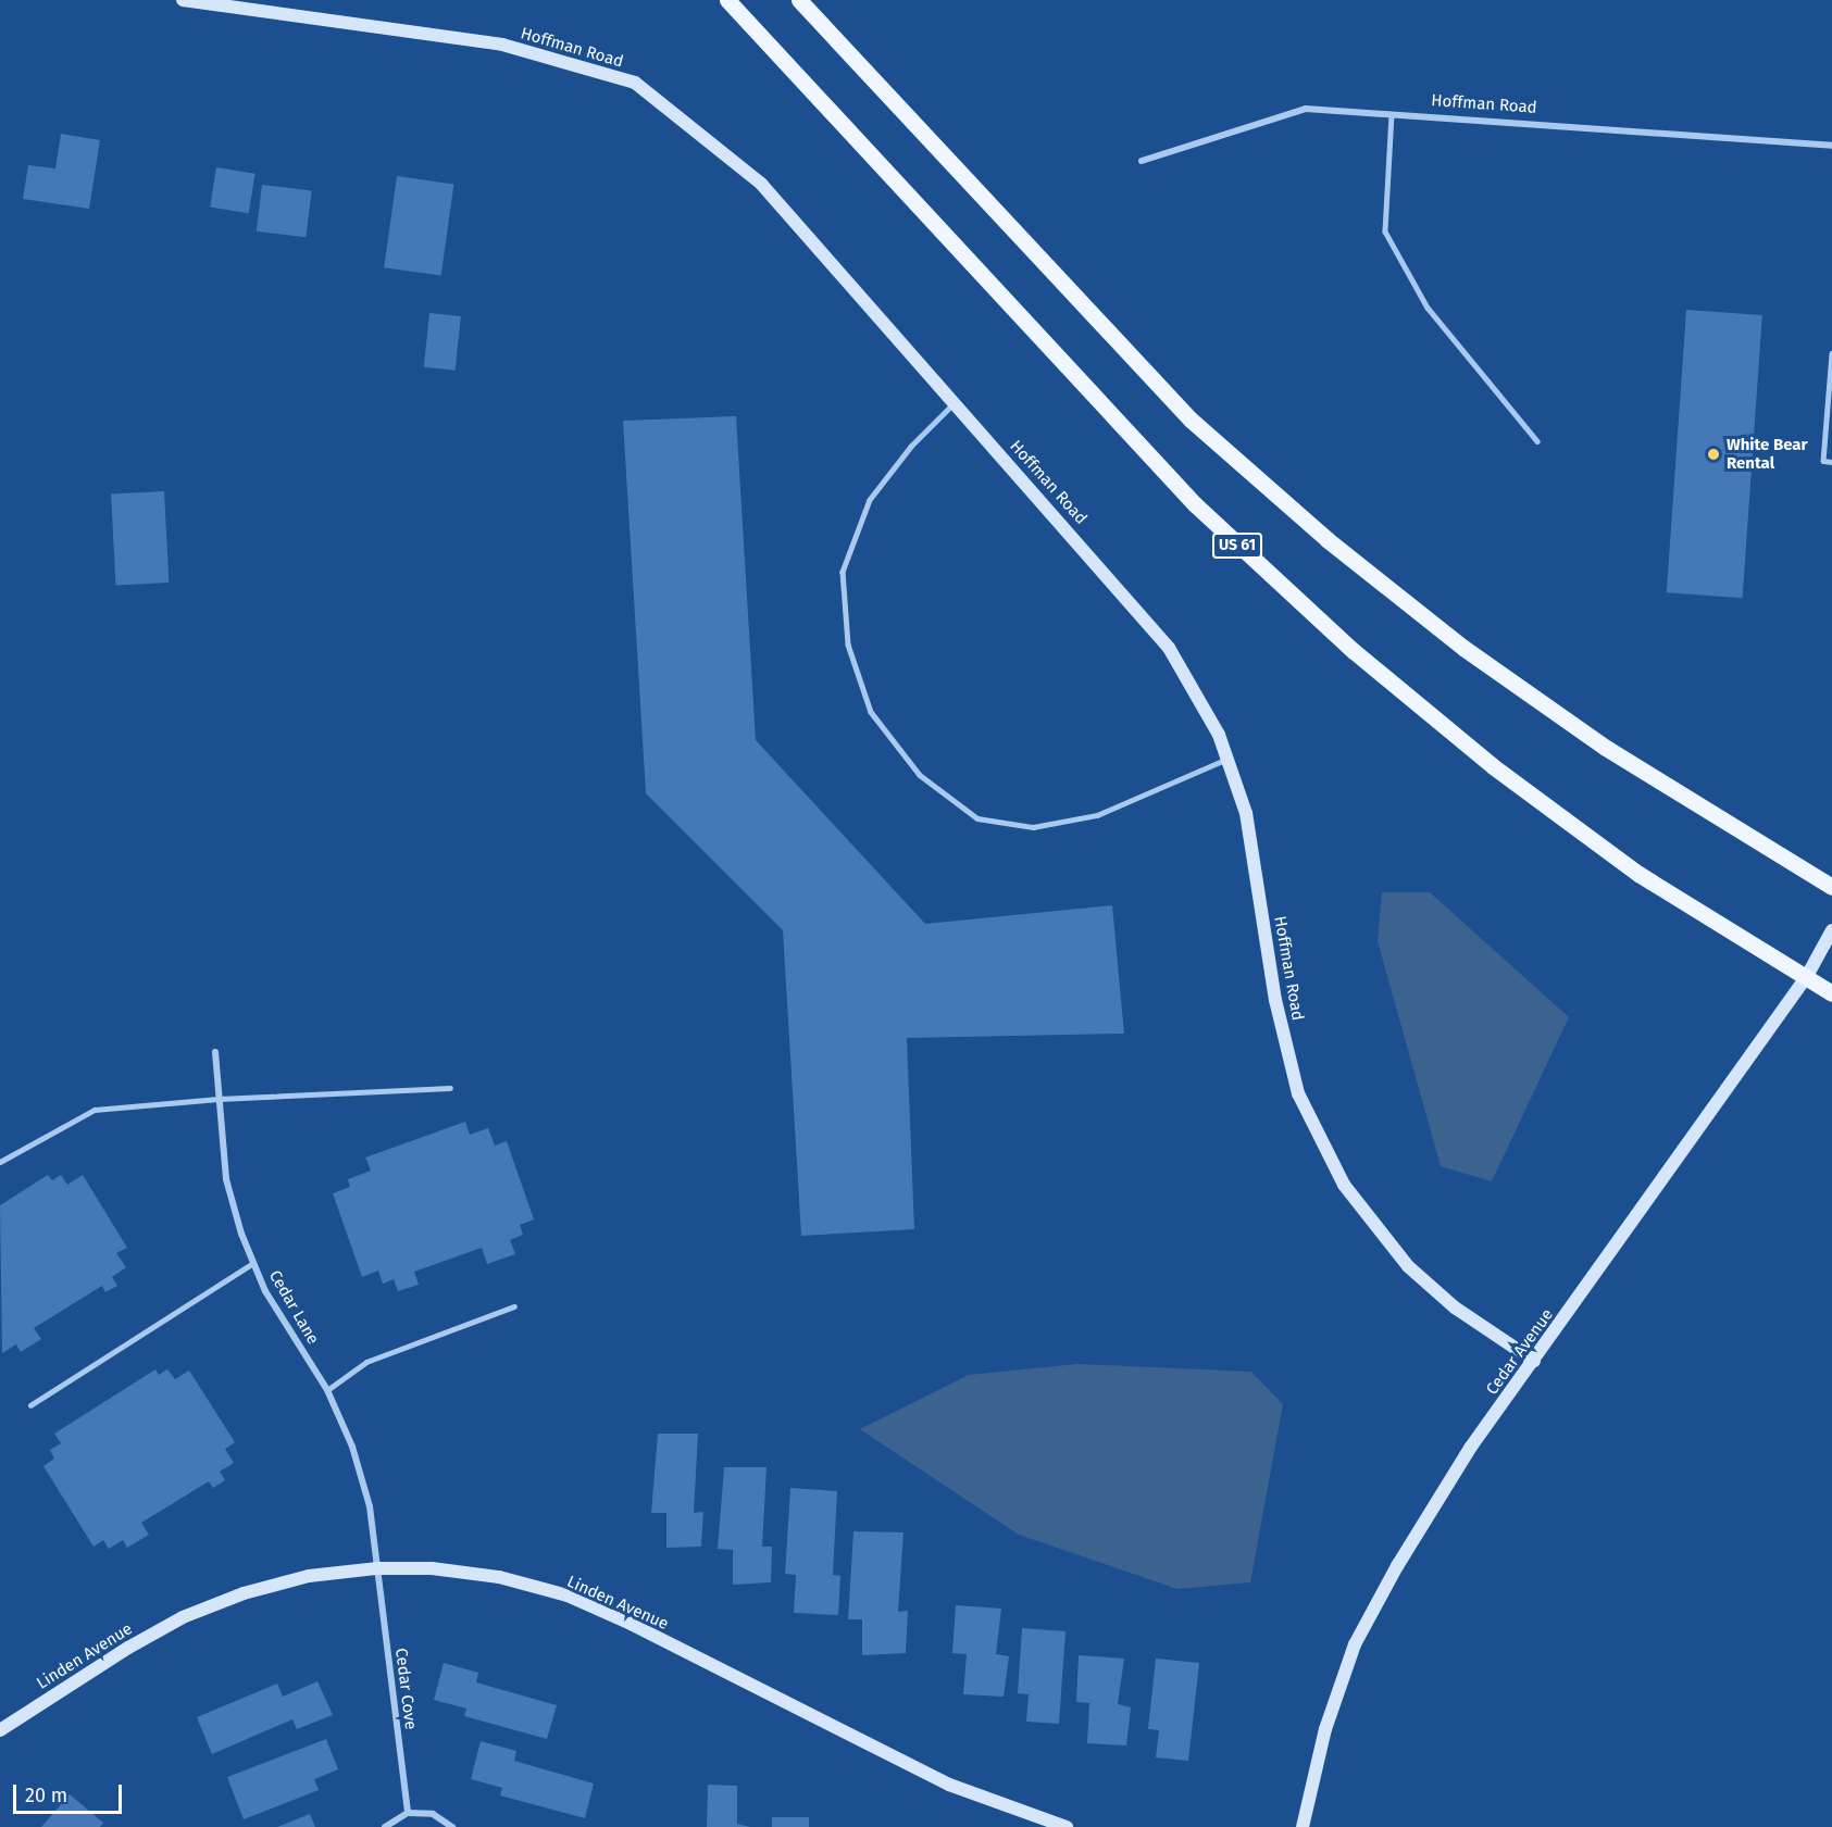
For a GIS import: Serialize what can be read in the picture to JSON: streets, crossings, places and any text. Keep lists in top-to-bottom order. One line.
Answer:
{"streets":{"main road":["US 61"],"street":["Hoffman Road","Cedar Lane","Cedar Avenue","Linden Avenue","Cedar Cove"]},"crossings":[["Hoffman Road","Cedar Avenue"],["US 61","Cedar Avenue"],["Cedar Lane","Linden Avenue"],["Cedar Lane","Cedar Cove"],["Linden Avenue","Cedar Cove"]],"places":["White Bear Rental"],"scale_bar":"20 m"}
